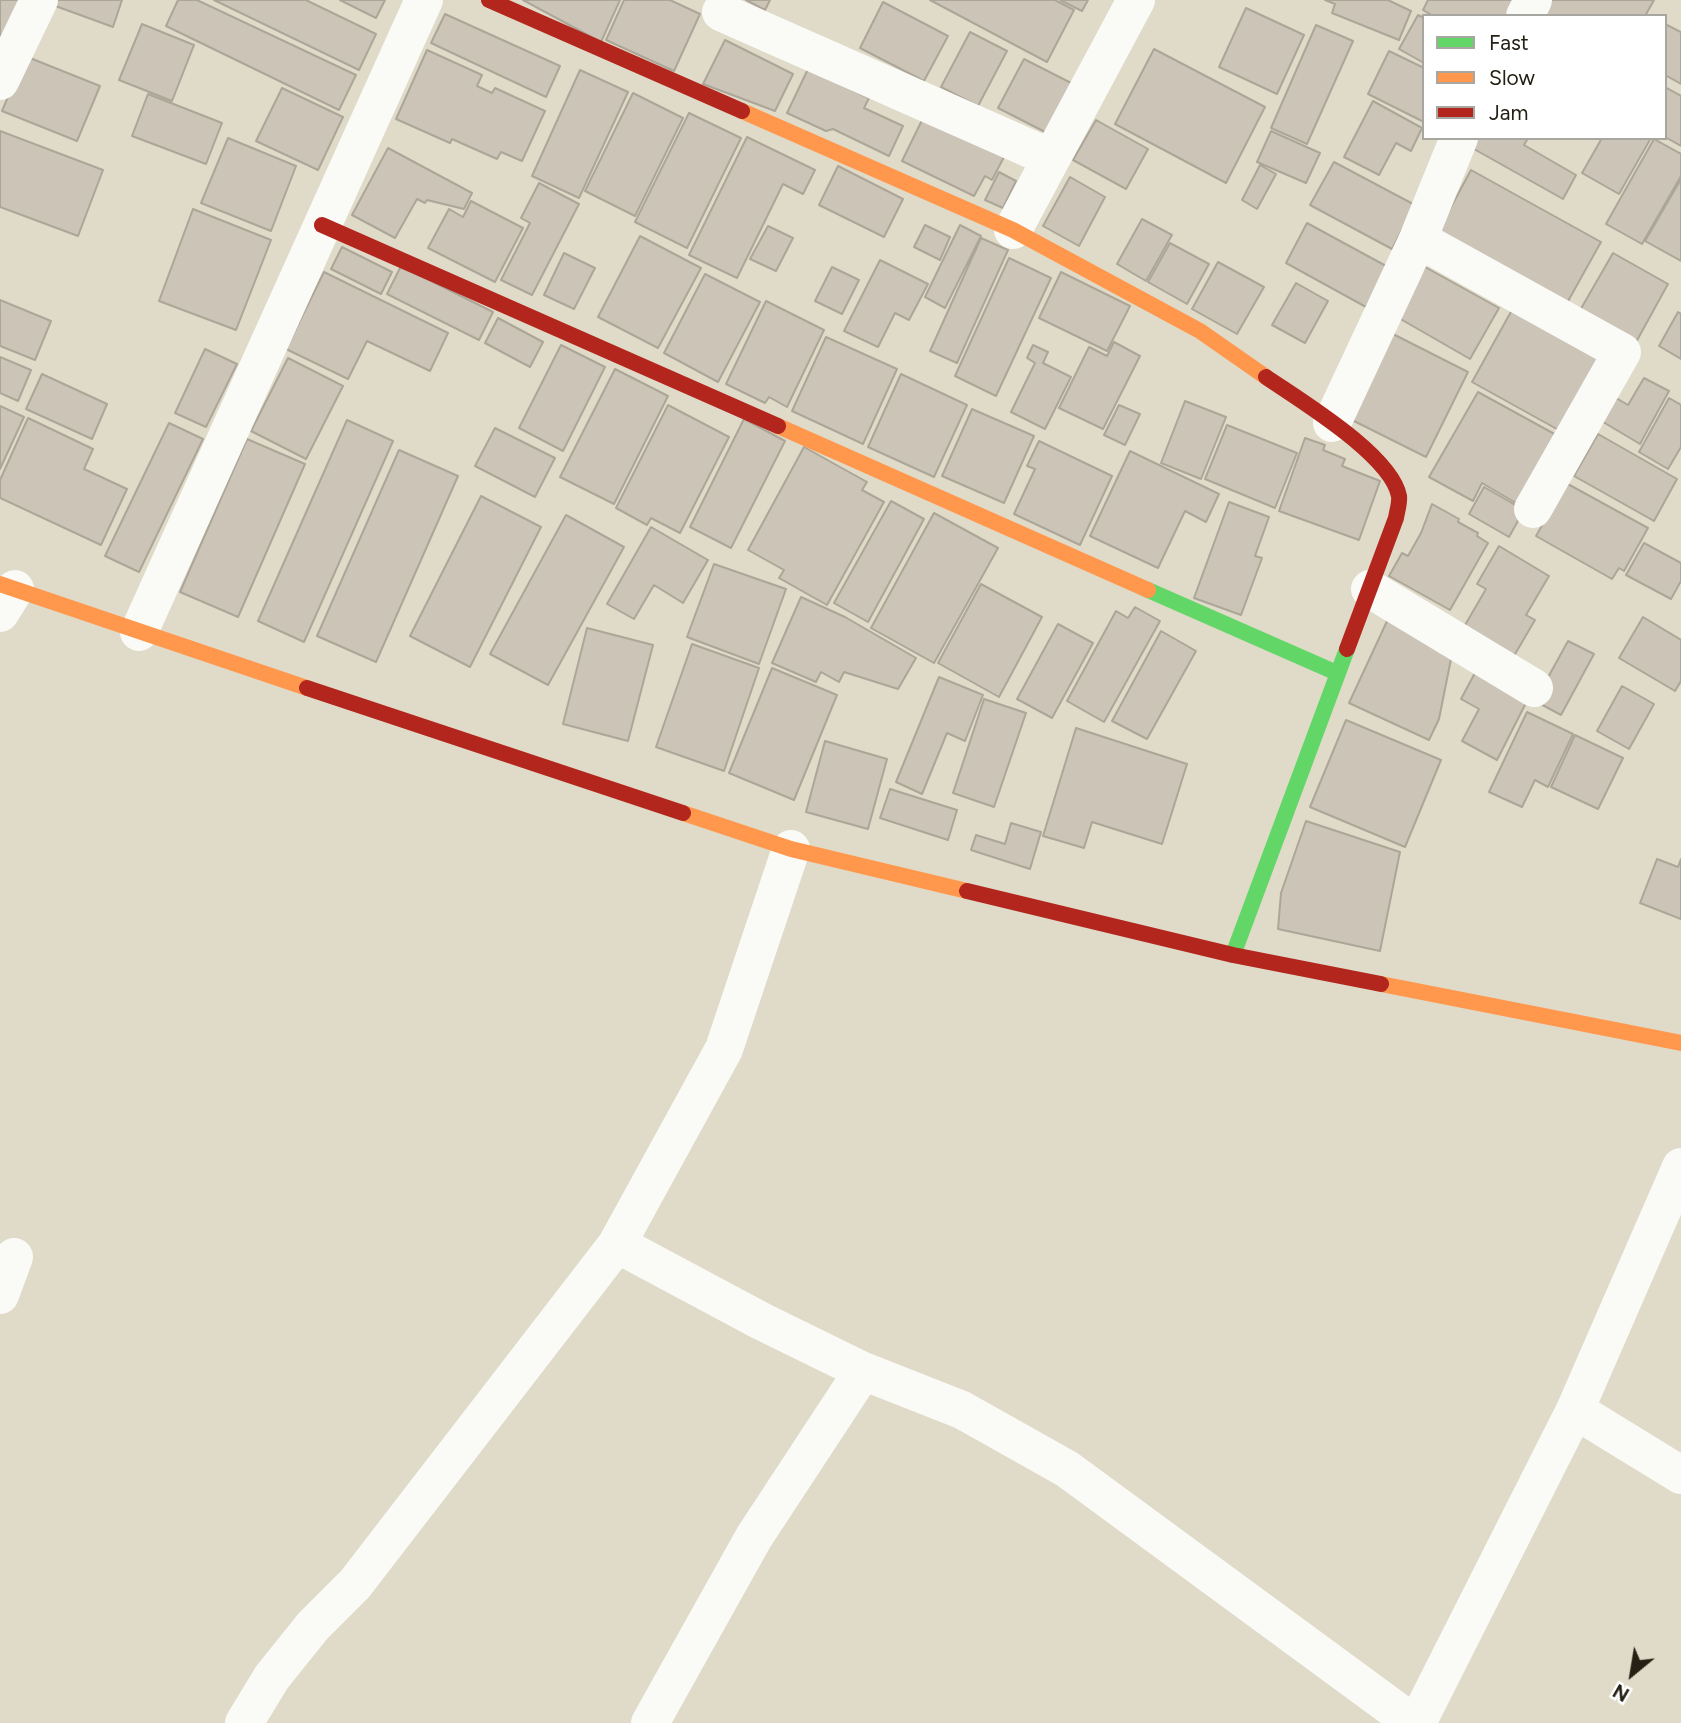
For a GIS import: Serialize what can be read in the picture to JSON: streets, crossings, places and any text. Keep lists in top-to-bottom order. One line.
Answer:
{"legend":["Fast","Slow","Jam"],"north":"bottom left"}
